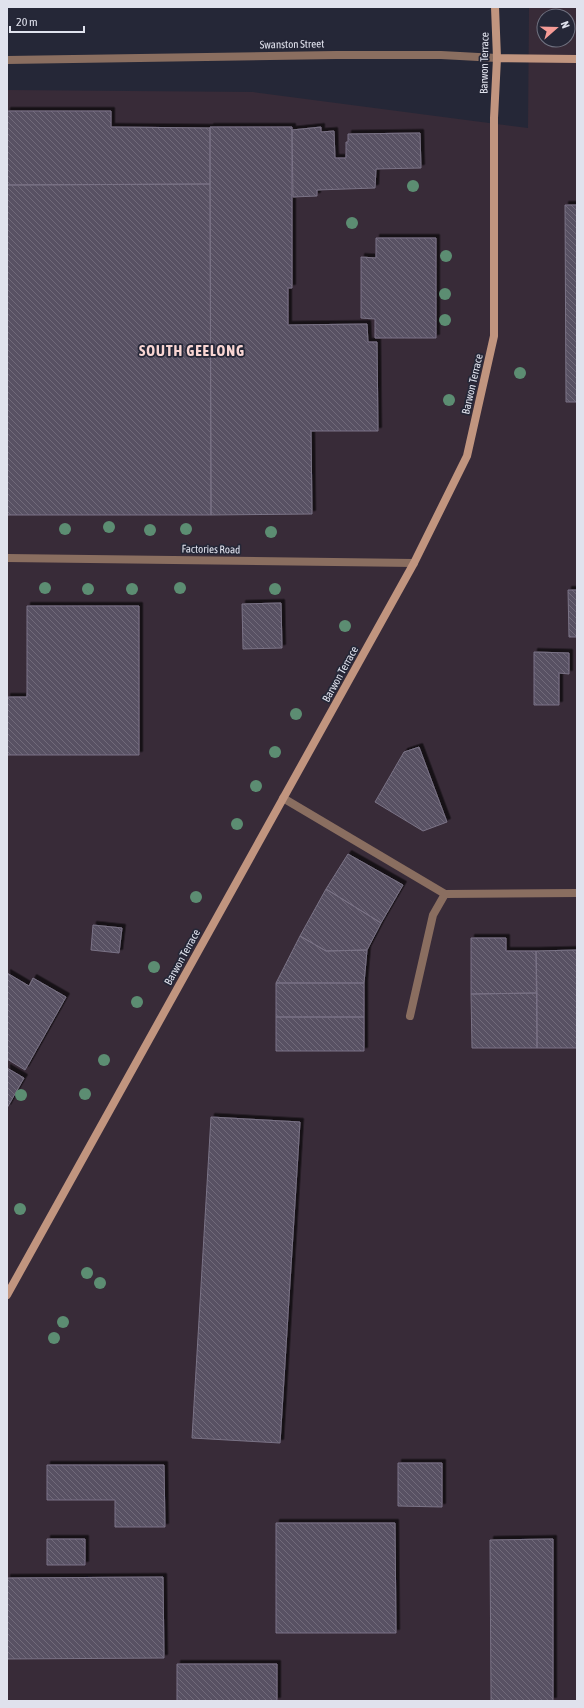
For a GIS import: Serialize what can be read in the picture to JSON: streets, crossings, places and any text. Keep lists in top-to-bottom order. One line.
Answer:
{"streets":{"street":["Swanston Street","Barwon Terrace","Factories Road"]},"crossings":[["Swanston Street","Barwon Terrace"],["Barwon Terrace","Factories Road"]],"districts":["SOUTH GEELONG"],"scale_bar":"20 m","north":"right"}
